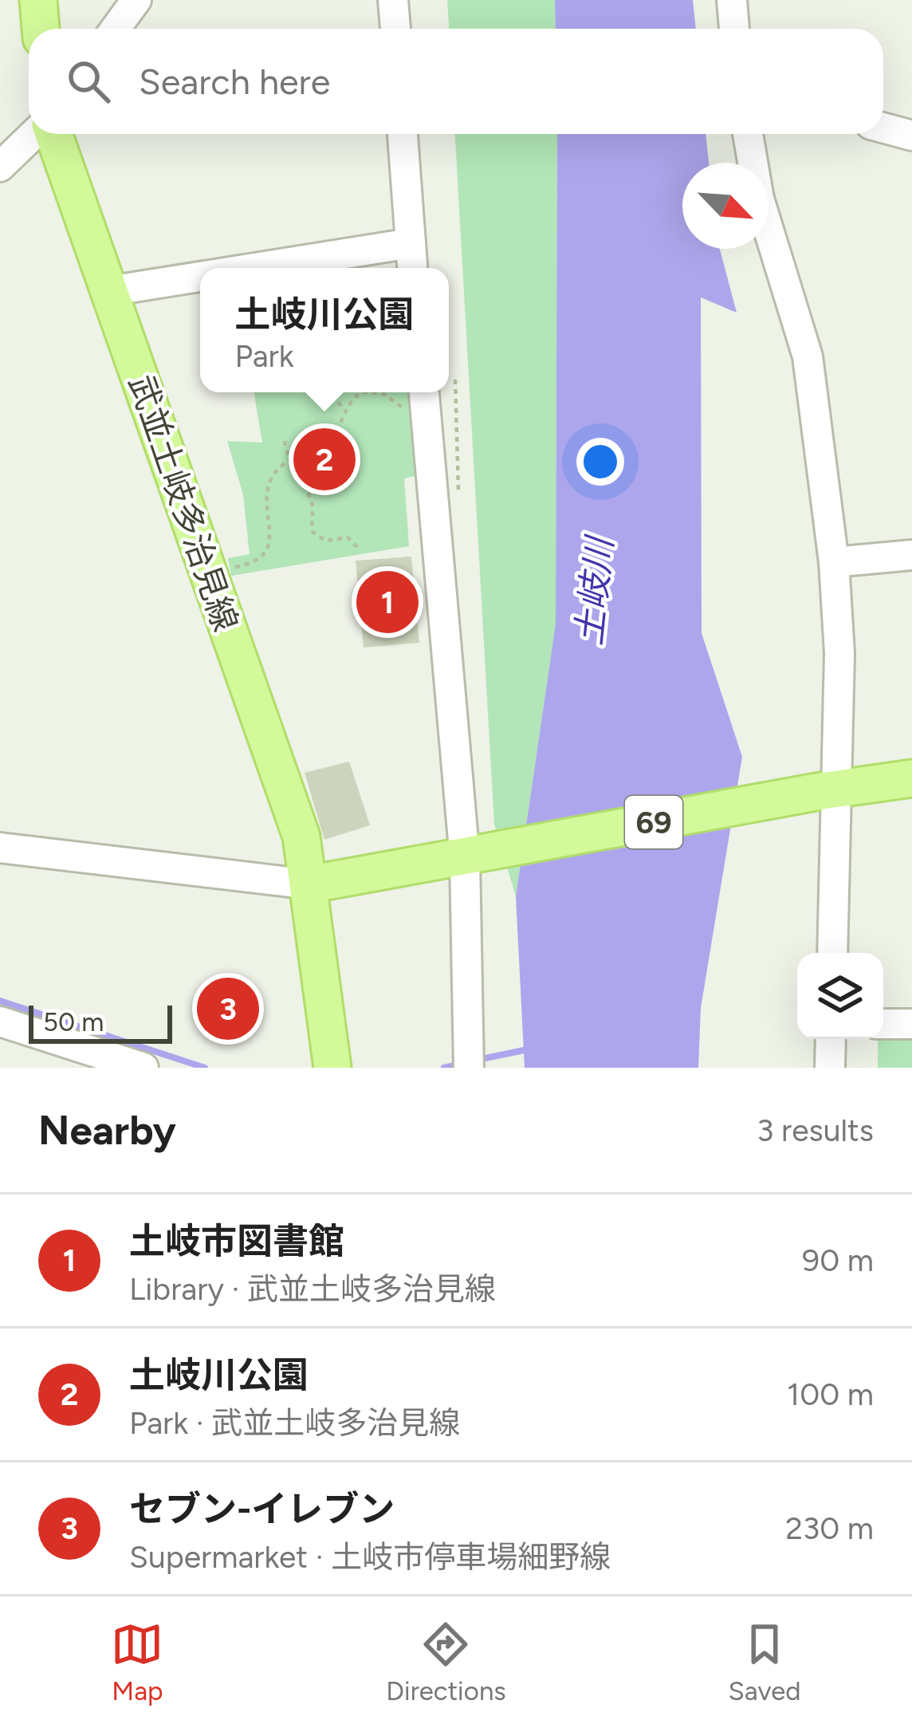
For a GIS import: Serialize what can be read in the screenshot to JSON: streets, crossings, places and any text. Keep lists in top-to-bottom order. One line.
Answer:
{"streets":{"main road":["武並土岐多治見線","69"]},"crossings":[["武並土岐多治見線","69"]],"water":["土岐川"],"scale_bar":"50 m","north":"bottom right","page":{"search":"Search here","popup":["土岐川公園","Park"],"pins":["2","1","3"],"scale":"50 m","heading":["Nearby","3 results"],"list":[{"mark":"1","name":"土岐市図書館","note":"Library · 武並土岐多治見線","value":"90 m"},{"mark":"2","name":"土岐川公園","note":"Park · 武並土岐多治見線","value":"100 m"},{"mark":"3","name":"セブン-イレブン","note":"Supermarket · 土岐市停車場細野線","value":"230 m"}],"nav":["Map","Directions","Saved"]}}
